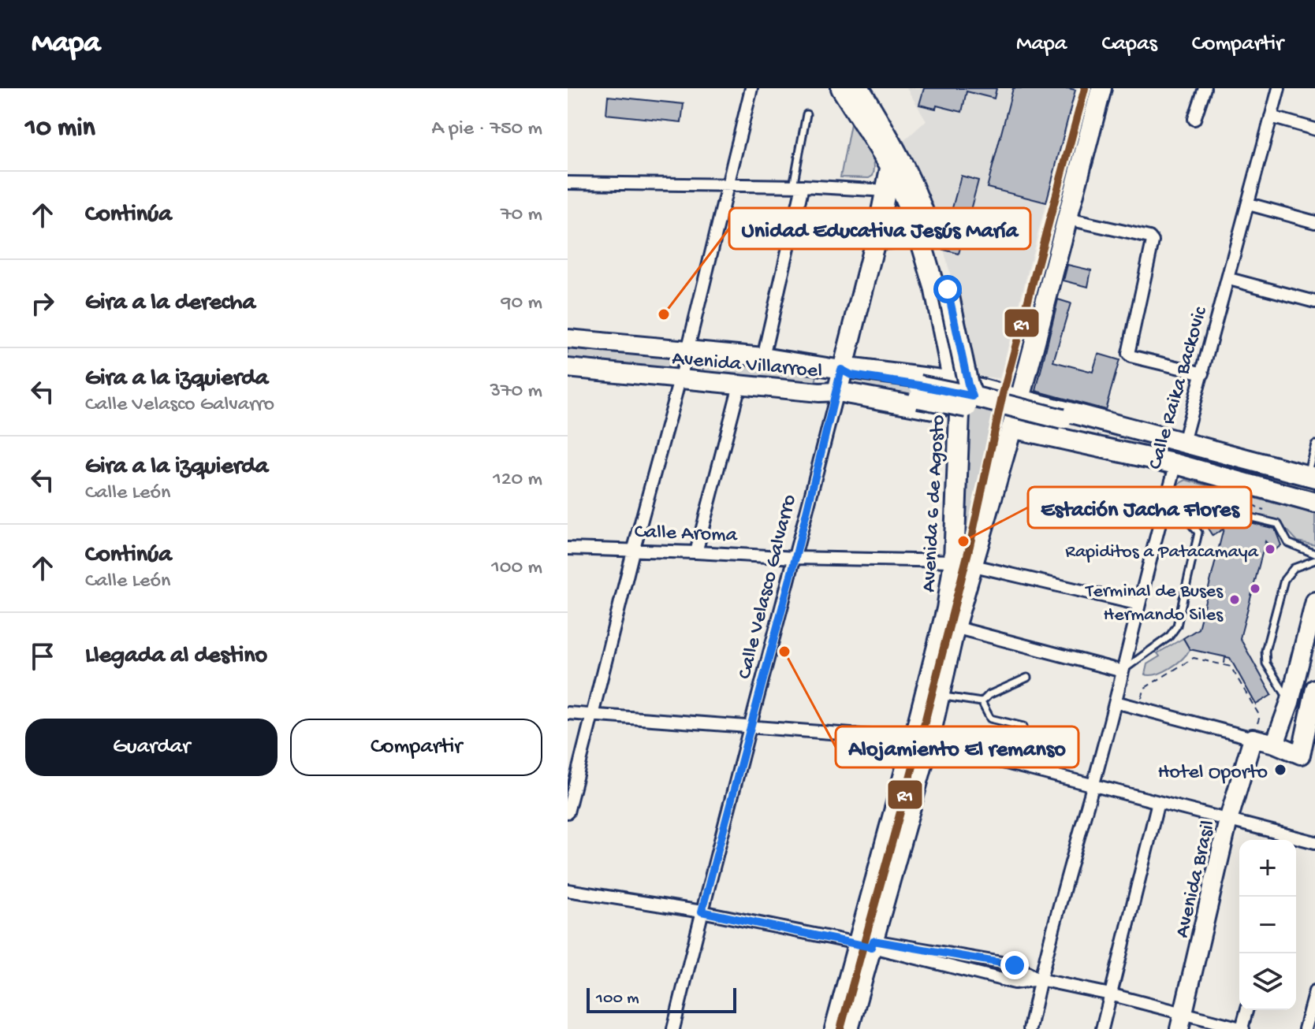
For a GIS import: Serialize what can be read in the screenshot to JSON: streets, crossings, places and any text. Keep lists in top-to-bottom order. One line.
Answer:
{"streets":{"main road":["Avenida Villarroel","Calle Raika Backovic","Avenida 6 de Agosto","Calle Velasco Galvarro","Avenida Brasil"],"street":["Calle Aroma"]},"crossings":[["Avenida Villarroel","Calle Raika Backovic"],["Avenida Villarroel","Avenida 6 de Agosto"],["Avenida Villarroel","Calle Velasco Galvarro"],["Calle Raika Backovic","Calle Aroma"],["Avenida 6 de Agosto","Calle Aroma"],["Calle Aroma","Calle Velasco Galvarro"]],"places":["Unidad Educativa Jesús María","Estación Jacha Flores","Rapiditos a Patacamaya","Terminal de Buses Hermando Siles","Alojamiento El remanso","Hotel Oporto"],"lines":["transit line R1"],"scale_bar":"100 m","page":{"header":"Mapa","nav":["Mapa","Capas","Compartir"],"heading":["10 min","A pie · 750 m"],"list":[["Continúa","70 m"],["Gira a la derecha","90 m"],["Gira a la izquierda","Calle Velasco Galvarro","370 m"],["Gira a la izquierda","Calle León","120 m"],["Continúa","Calle León","100 m"],"Llegada al destino"],"buttons":["Guardar","Compartir"],"map_buttons":["+","−"],"scale":"100 m"}}
